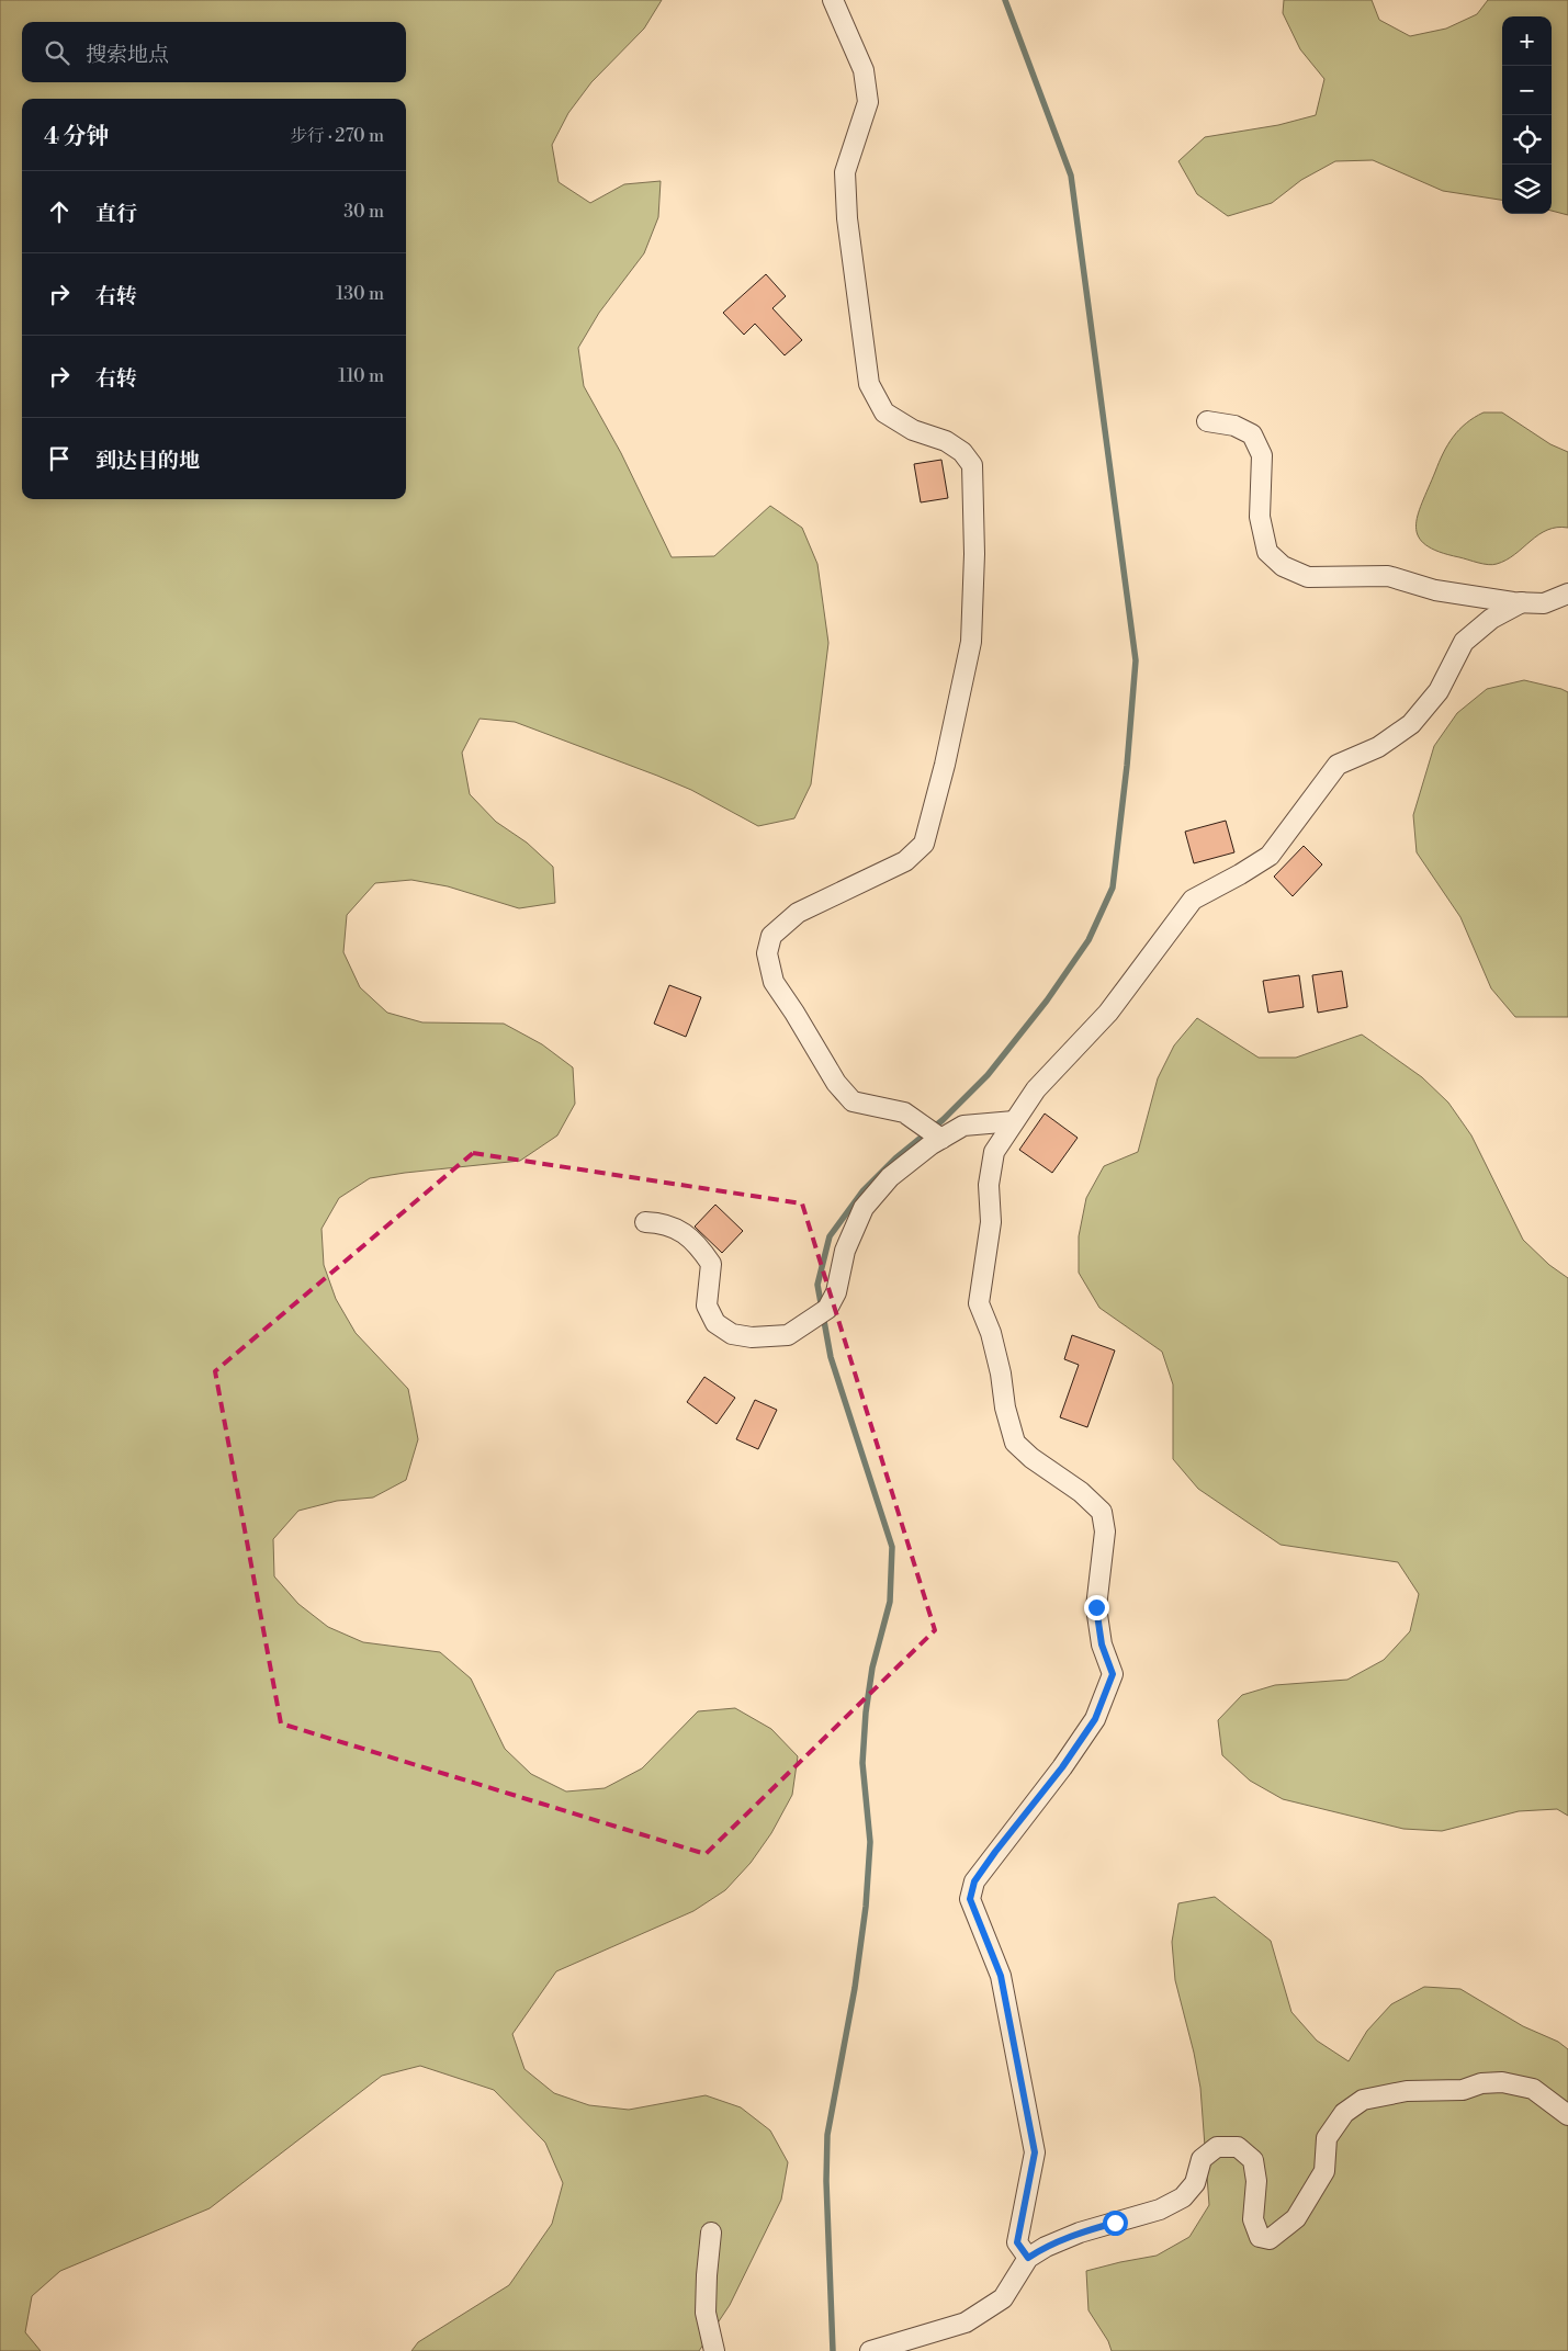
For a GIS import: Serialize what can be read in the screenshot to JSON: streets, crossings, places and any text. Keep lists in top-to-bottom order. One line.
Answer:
{"page":{"map_buttons":["+","−"],"search":"搜索地点","heading":["4 分钟","步行 · 270 m"],"list":[["直行","30 m"],["右转","130 m"],["右转","110 m"],"到达目的地"]}}
